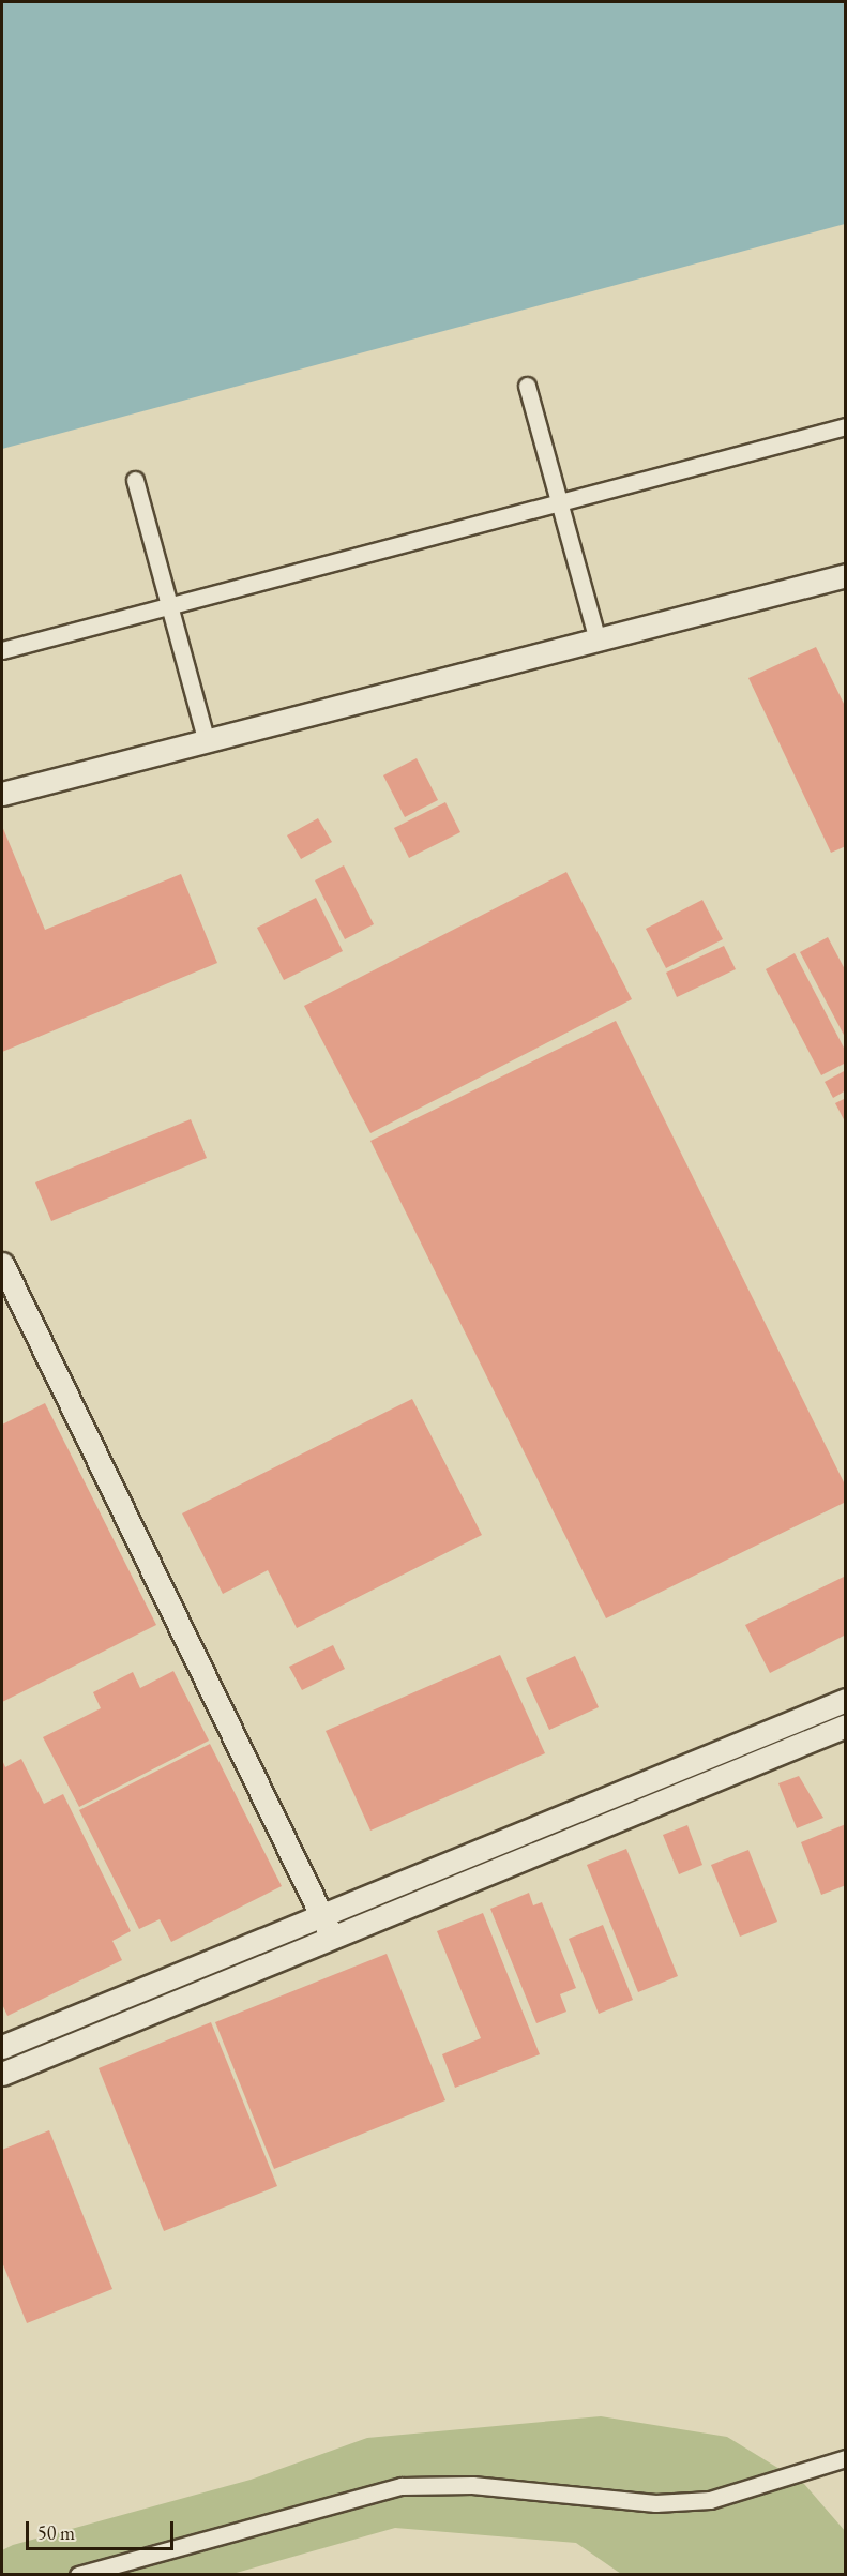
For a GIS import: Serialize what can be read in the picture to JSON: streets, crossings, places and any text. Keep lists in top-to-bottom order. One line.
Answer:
{"scale_bar":"50 m"}
